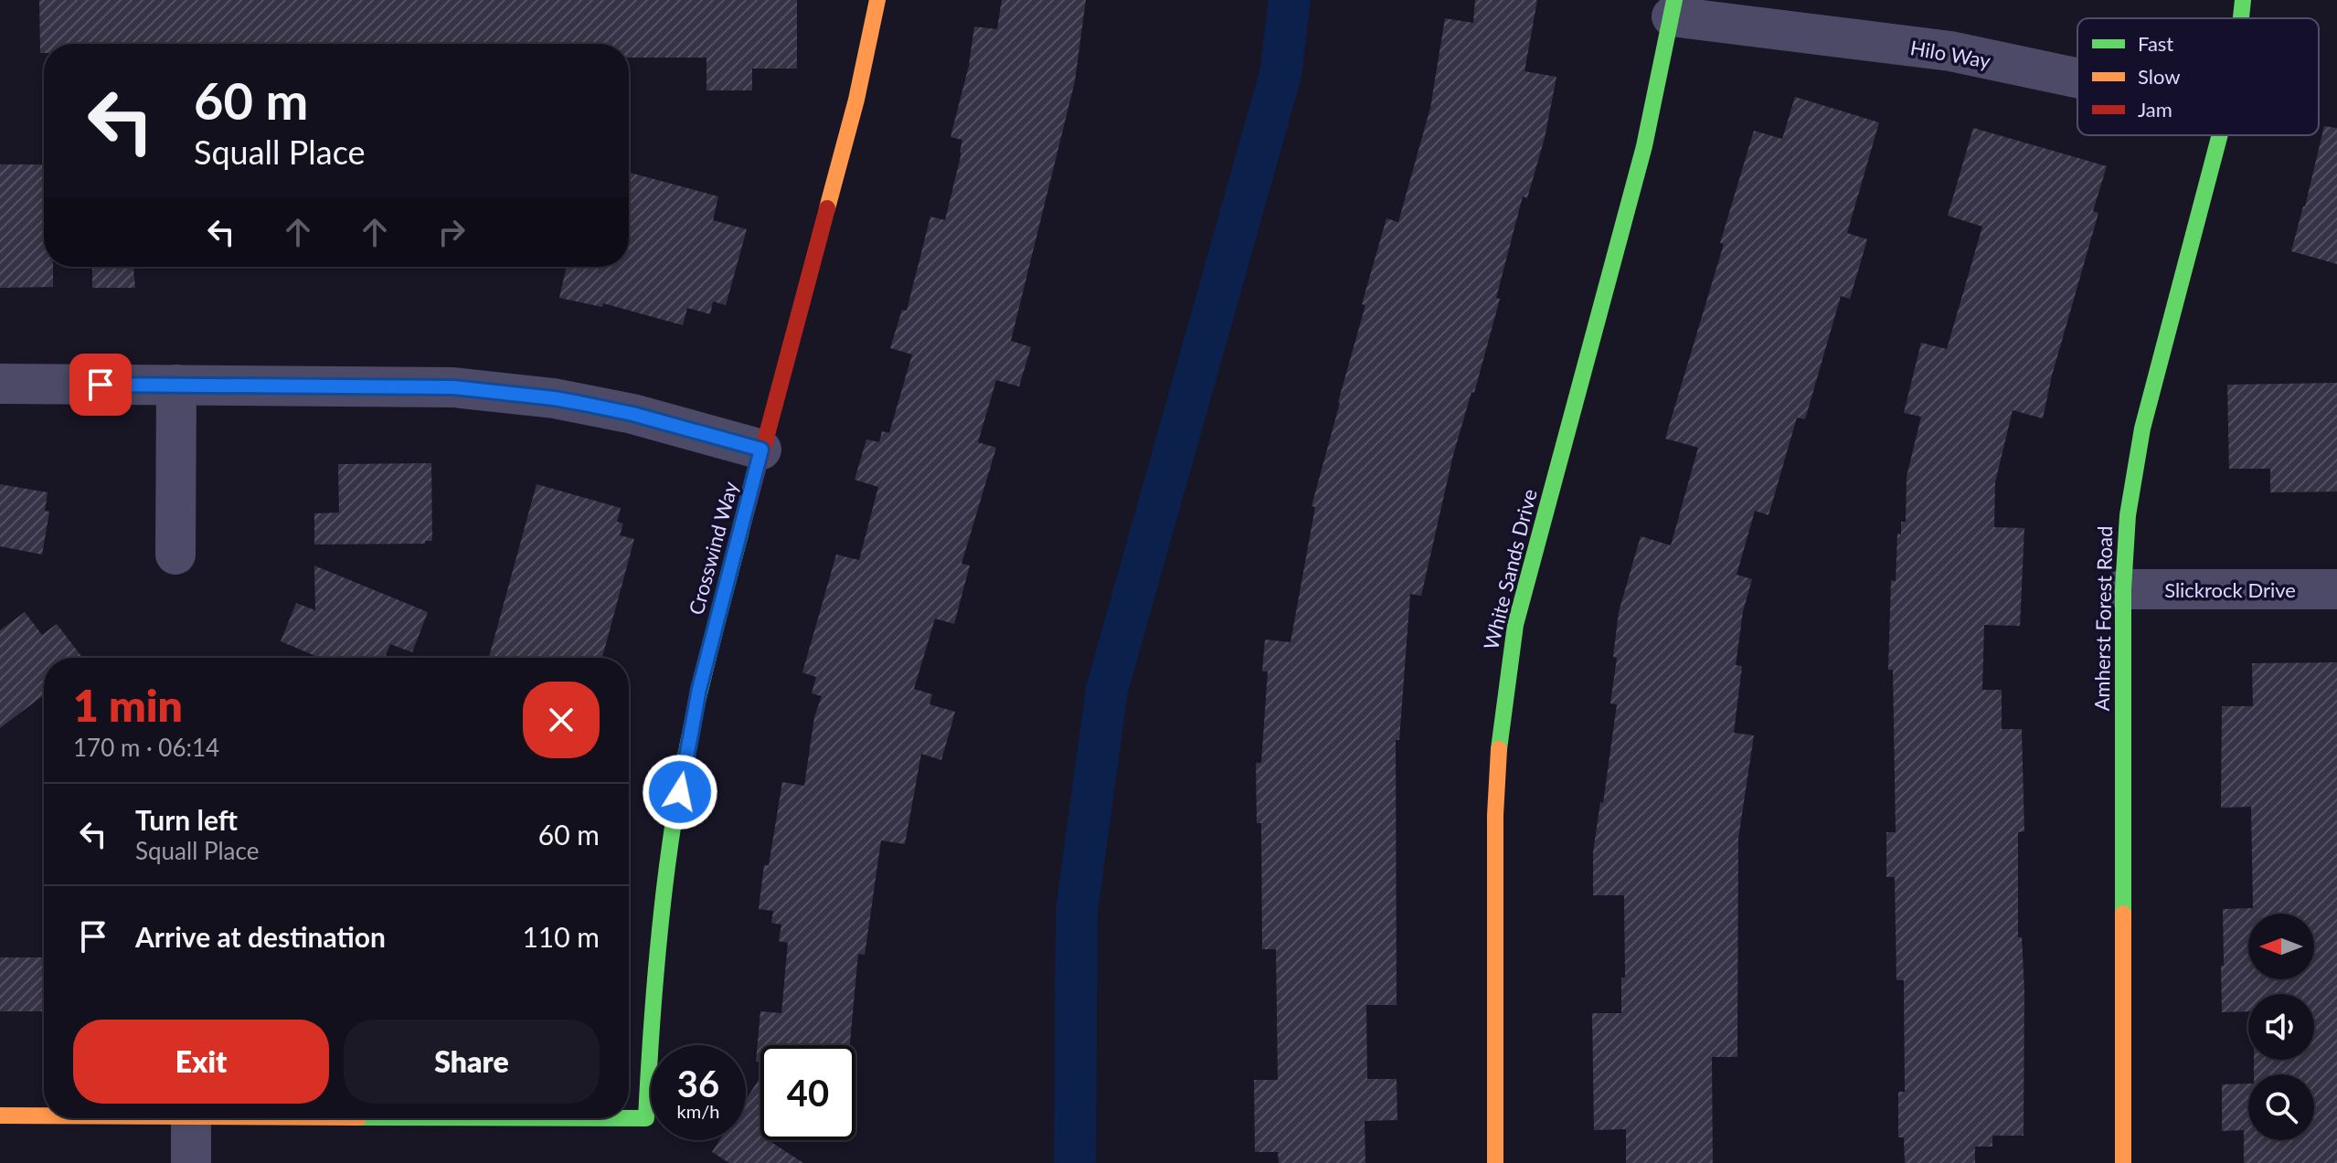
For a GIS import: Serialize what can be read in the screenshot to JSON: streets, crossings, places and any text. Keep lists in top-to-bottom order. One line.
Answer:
{"streets":{"street":["Hilo Way","Crosswind Way","White Sands Drive","Slickrock Drive","Amherst Forest Road"]},"crossings":[["Hilo Way","White Sands Drive"],["Slickrock Drive","Amherst Forest Road"]],"legend":["Fast","Slow","Jam"],"north":"left","page":{"turn":["60 m","Squall Place"],"heading":["1 min","170 m · 06:14"],"list":[{"name":"Turn left","note":"Squall Place","value":"60 m"},{"name":"Arrive at destination","value":"110 m"}],"buttons":["Exit","Share"],"speed":"36 km/h","limit":"40"}}
